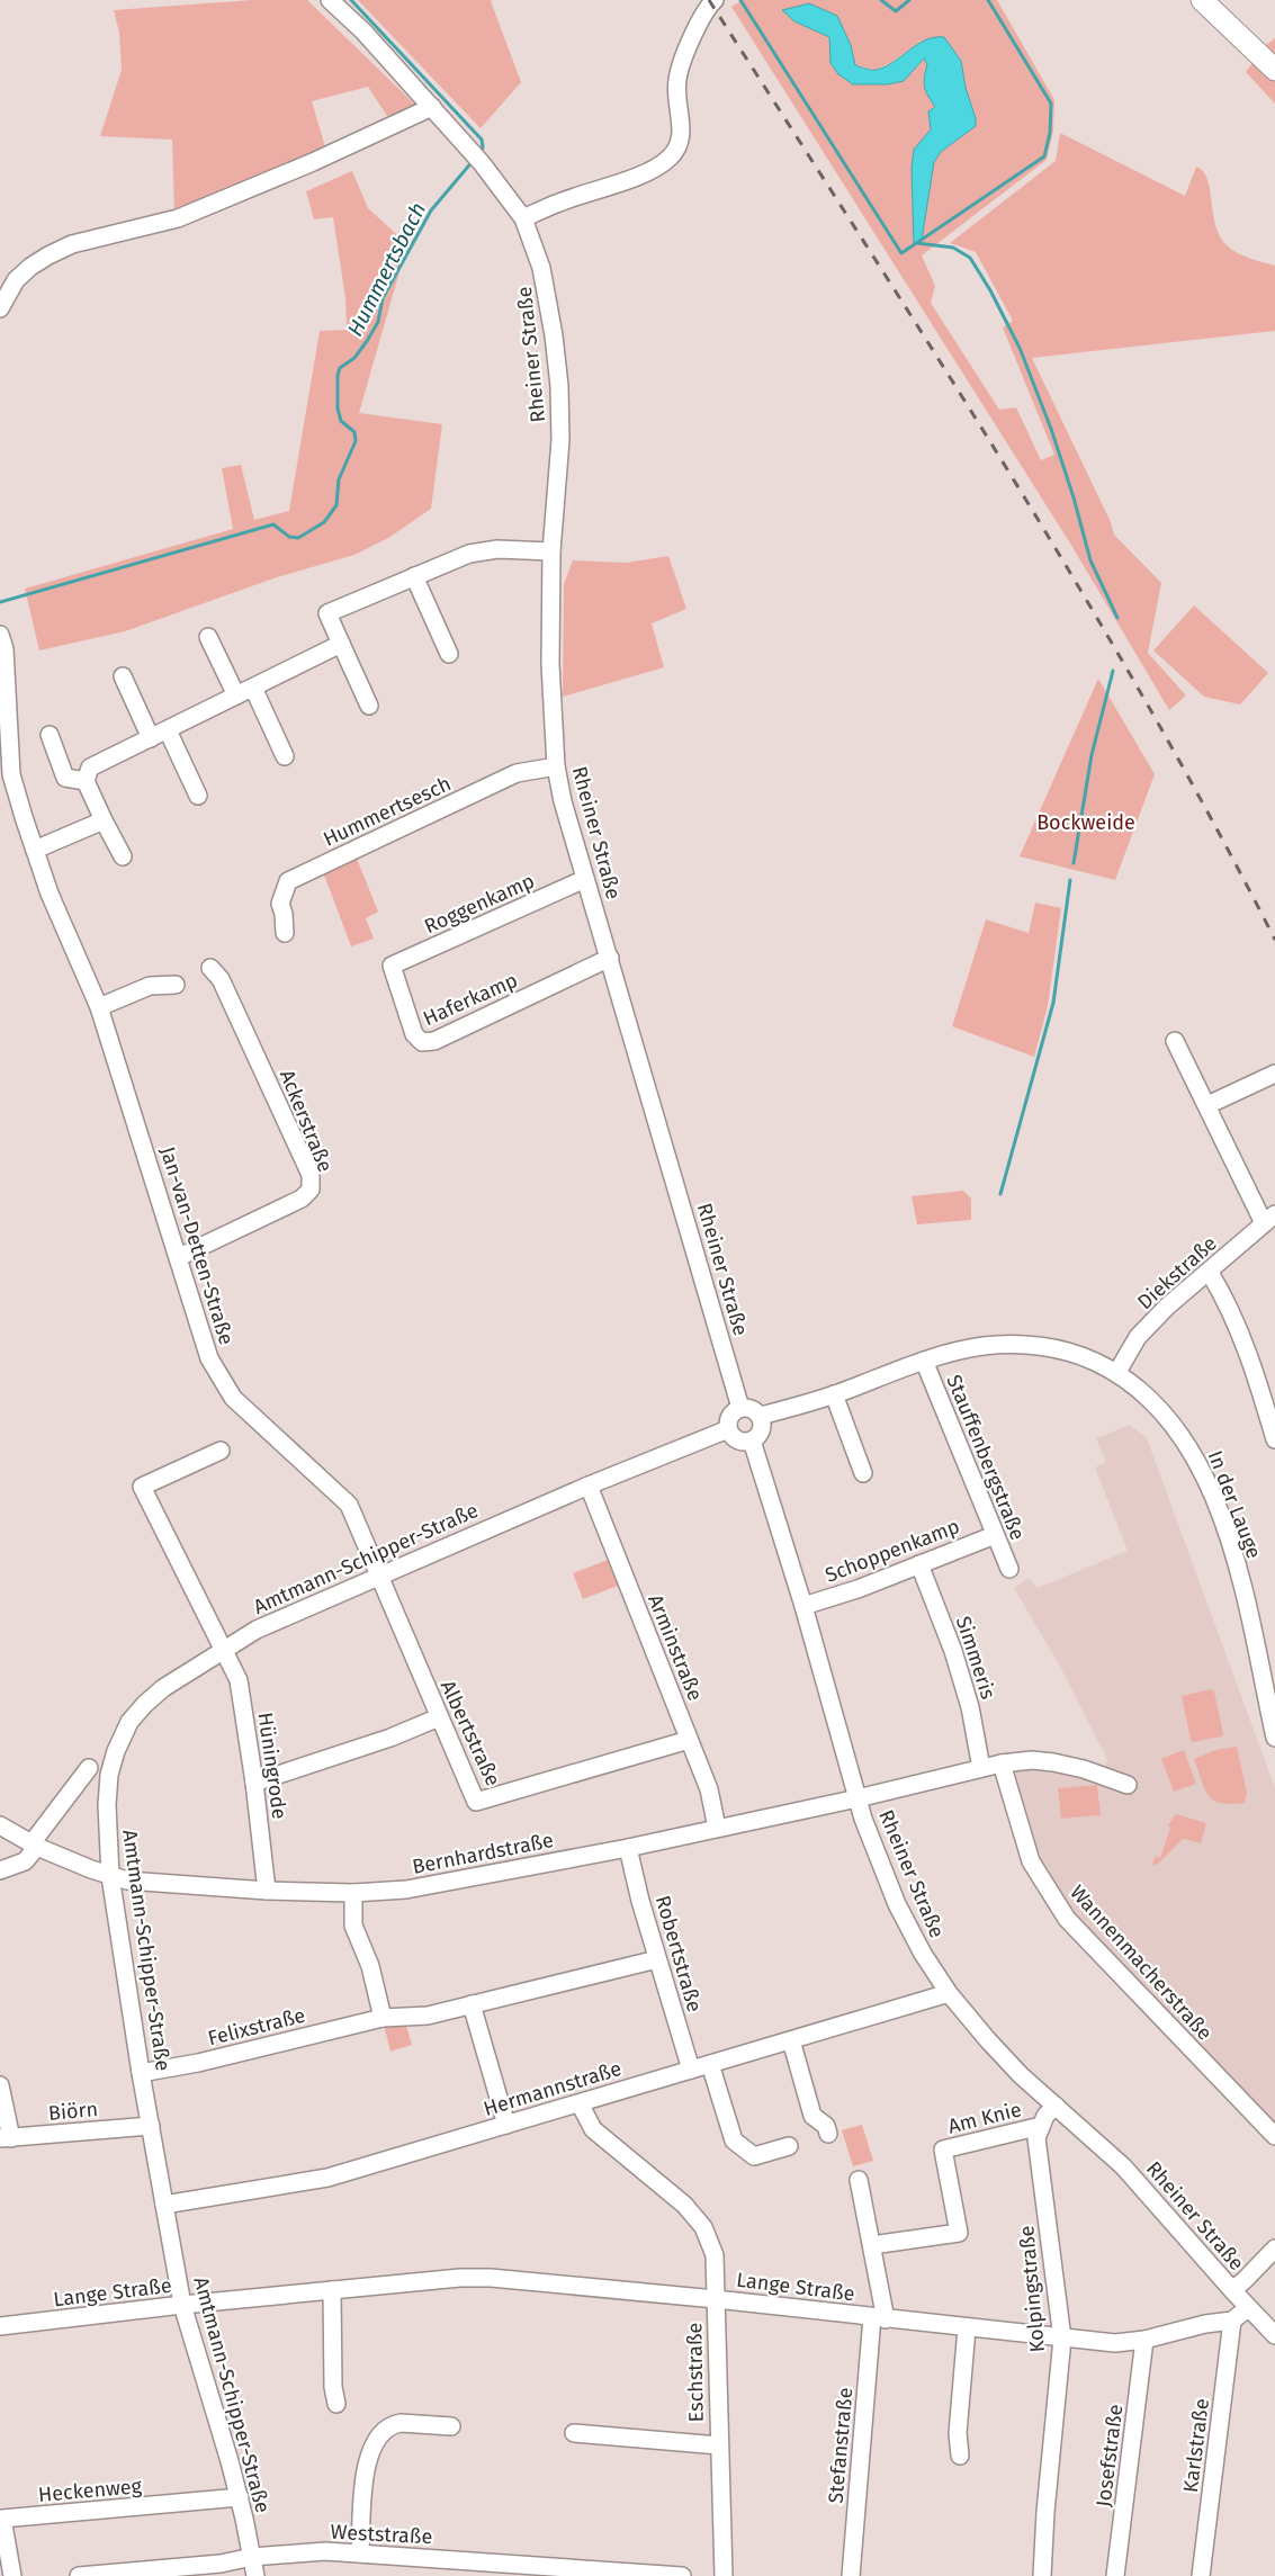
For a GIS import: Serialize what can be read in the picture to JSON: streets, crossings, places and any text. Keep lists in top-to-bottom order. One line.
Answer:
{"streets":{"street":["Rheiner Straße","Hummertsesch","Roggenkamp","Haferkamp","Ackerstraße","Jan-van-Detten-Straße","Diekstraße","Stauffenbergstraße","In der Lauge","Schoppenkamp","Amtmann-Schipper-Straße","Arminstraße","Simmeris","Albertstraße","Hüningrode","Bernhardstraße","Robertstraße","Wannenmacherstraße","Felixstraße","Hermannstraße","Biörn","Am Knie","Lange Straße","Kolpingstraße","Eschstraße","Stefanstraße","Karlstraße","Josefstraße","Heckenweg","Weststraße"]},"crossings":[["Rheiner Straße","Hummertsesch"],["Rheiner Straße","Roggenkamp"],["Rheiner Straße","Haferkamp"],["Rheiner Straße","In der Lauge"],["Rheiner Straße","Schoppenkamp"],["Rheiner Straße","Amtmann-Schipper-Straße"],["Rheiner Straße","Bernhardstraße"],["Rheiner Straße","Hermannstraße"],["Roggenkamp","Haferkamp"],["Ackerstraße","Jan-van-Detten-Straße"],["Jan-van-Detten-Straße","Amtmann-Schipper-Straße"],["Jan-van-Detten-Straße","Albertstraße"],["Diekstraße","In der Lauge"],["Stauffenbergstraße","In der Lauge"],["Stauffenbergstraße","Schoppenkamp"],["In der Lauge","Amtmann-Schipper-Straße"],["Schoppenkamp","Simmeris"],["Amtmann-Schipper-Straße","Arminstraße"],["Amtmann-Schipper-Straße","Albertstraße"],["Amtmann-Schipper-Straße","Hüningrode"],["Amtmann-Schipper-Straße","Bernhardstraße"],["Amtmann-Schipper-Straße","Felixstraße"],["Amtmann-Schipper-Straße","Hermannstraße"],["Amtmann-Schipper-Straße","Biörn"],["Amtmann-Schipper-Straße","Lange Straße"],["Amtmann-Schipper-Straße","Heckenweg"],["Amtmann-Schipper-Straße","Weststraße"],["Arminstraße","Albertstraße"],["Arminstraße","Bernhardstraße"],["Simmeris","Bernhardstraße"],["Hüningrode","Bernhardstraße"],["Bernhardstraße","Robertstraße"],["Bernhardstraße","Wannenmacherstraße"],["Robertstraße","Felixstraße"],["Robertstraße","Hermannstraße"],["Hermannstraße","Eschstraße"],["Am Knie","Kolpingstraße"],["Am Knie","Stefanstraße"],["Lange Straße","Kolpingstraße"],["Lange Straße","Eschstraße"],["Lange Straße","Stefanstraße"],["Lange Straße","Karlstraße"],["Lange Straße","Josefstraße"]],"water":["Hummertsbach"],"parks":["Bockweide"]}
